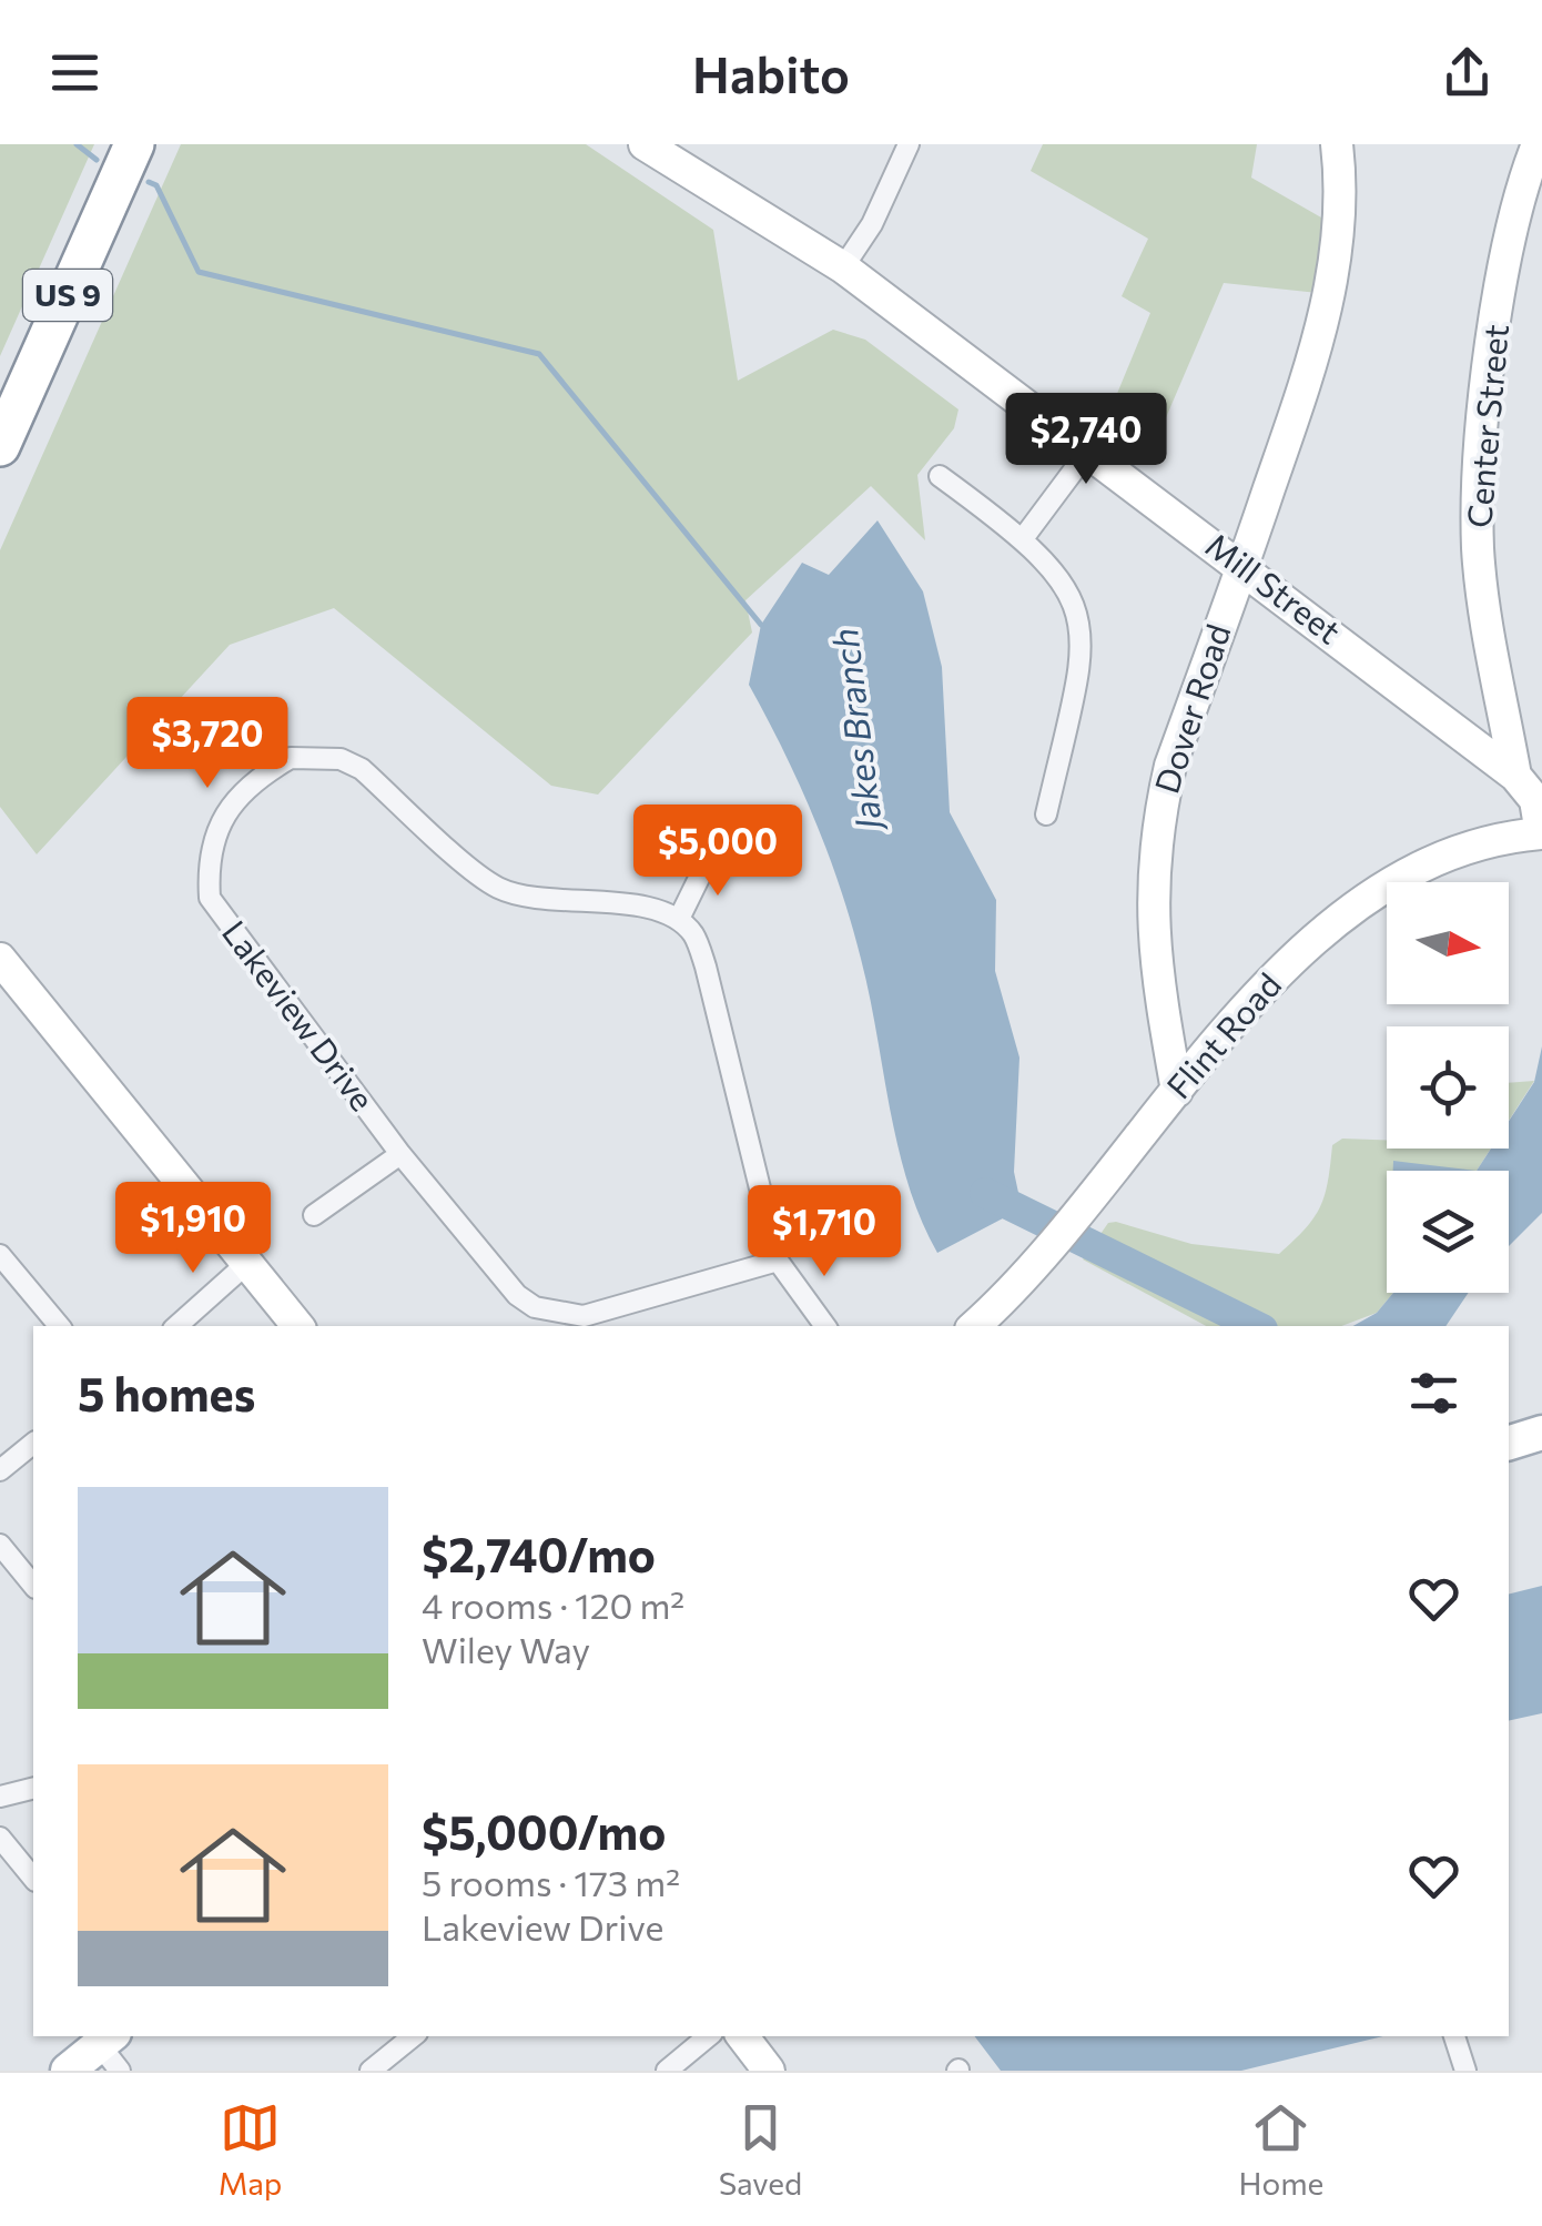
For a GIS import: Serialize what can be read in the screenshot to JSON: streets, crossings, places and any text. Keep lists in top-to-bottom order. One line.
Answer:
{"streets":{"highway":["US 9"],"street":["Center Street","Mill Street","Dover Road","Lakeview Drive","Flint Road"]},"crossings":[["Center Street","Mill Street"],["Mill Street","Dover Road"],["Mill Street","Flint Road"],["Dover Road","Flint Road"]],"water":["Jakes Branch"],"north":"right","page":{"header":"Habito","price":["$2,740","$3,720","$5,000","$1,910","$1,710"],"heading":"5 homes","list":[{"name":"$2,740/mo","note":"4 rooms · 120 m² · Wiley Way"},{"name":"$5,000/mo","note":"5 rooms · 173 m² · Lakeview Drive"}],"tabs":["Map","Saved","Home"]}}
